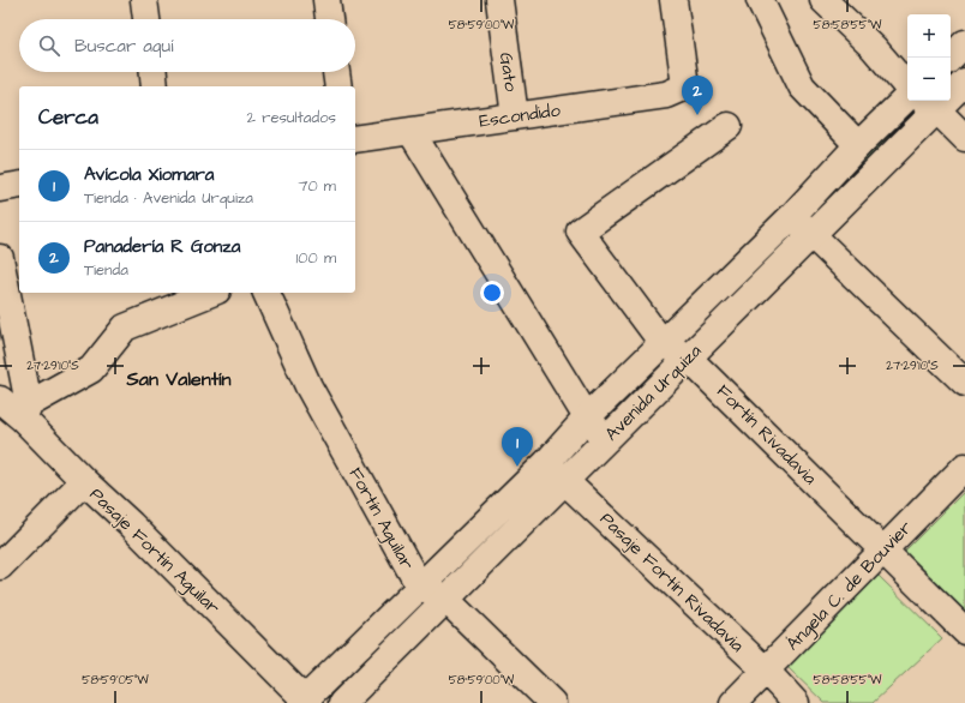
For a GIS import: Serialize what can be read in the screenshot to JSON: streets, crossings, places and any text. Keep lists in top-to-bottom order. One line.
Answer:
{"streets":{"street":["Gato","Escondido","Avenida Urquiza","Fortín Rivadavia","Fortín Aguilar","Pasaje Fortín Aguilar","Pasaje Fortín Rivadavia","Ángela C. de Bouvier"]},"crossings":[["Gato","Escondido"],["Avenida Urquiza","Fortín Rivadavia"],["Avenida Urquiza","Fortín Aguilar"],["Avenida Urquiza","Pasaje Fortín Aguilar"],["Avenida Urquiza","Pasaje Fortín Rivadavia"],["Fortín Rivadavia","Ángela C. de Bouvier"],["Pasaje Fortín Rivadavia","Ángela C. de Bouvier"]],"districts":["San Valentín"],"page":{"map_buttons":["+","−"],"search":"Buscar aquí","pins":["2","1"],"heading":["Cerca","2 resultados"],"list":[{"mark":"1","name":"Avícola Xiomara","note":"Tienda · Avenida Urquiza","value":"70 m"},{"mark":"2","name":"Panadería R Gonza","note":"Tienda","value":"100 m"}]},"coordinates":["58°59'00\"W","58°58'55\"W","27°29'10\"S","58°59'05\"W"]}
